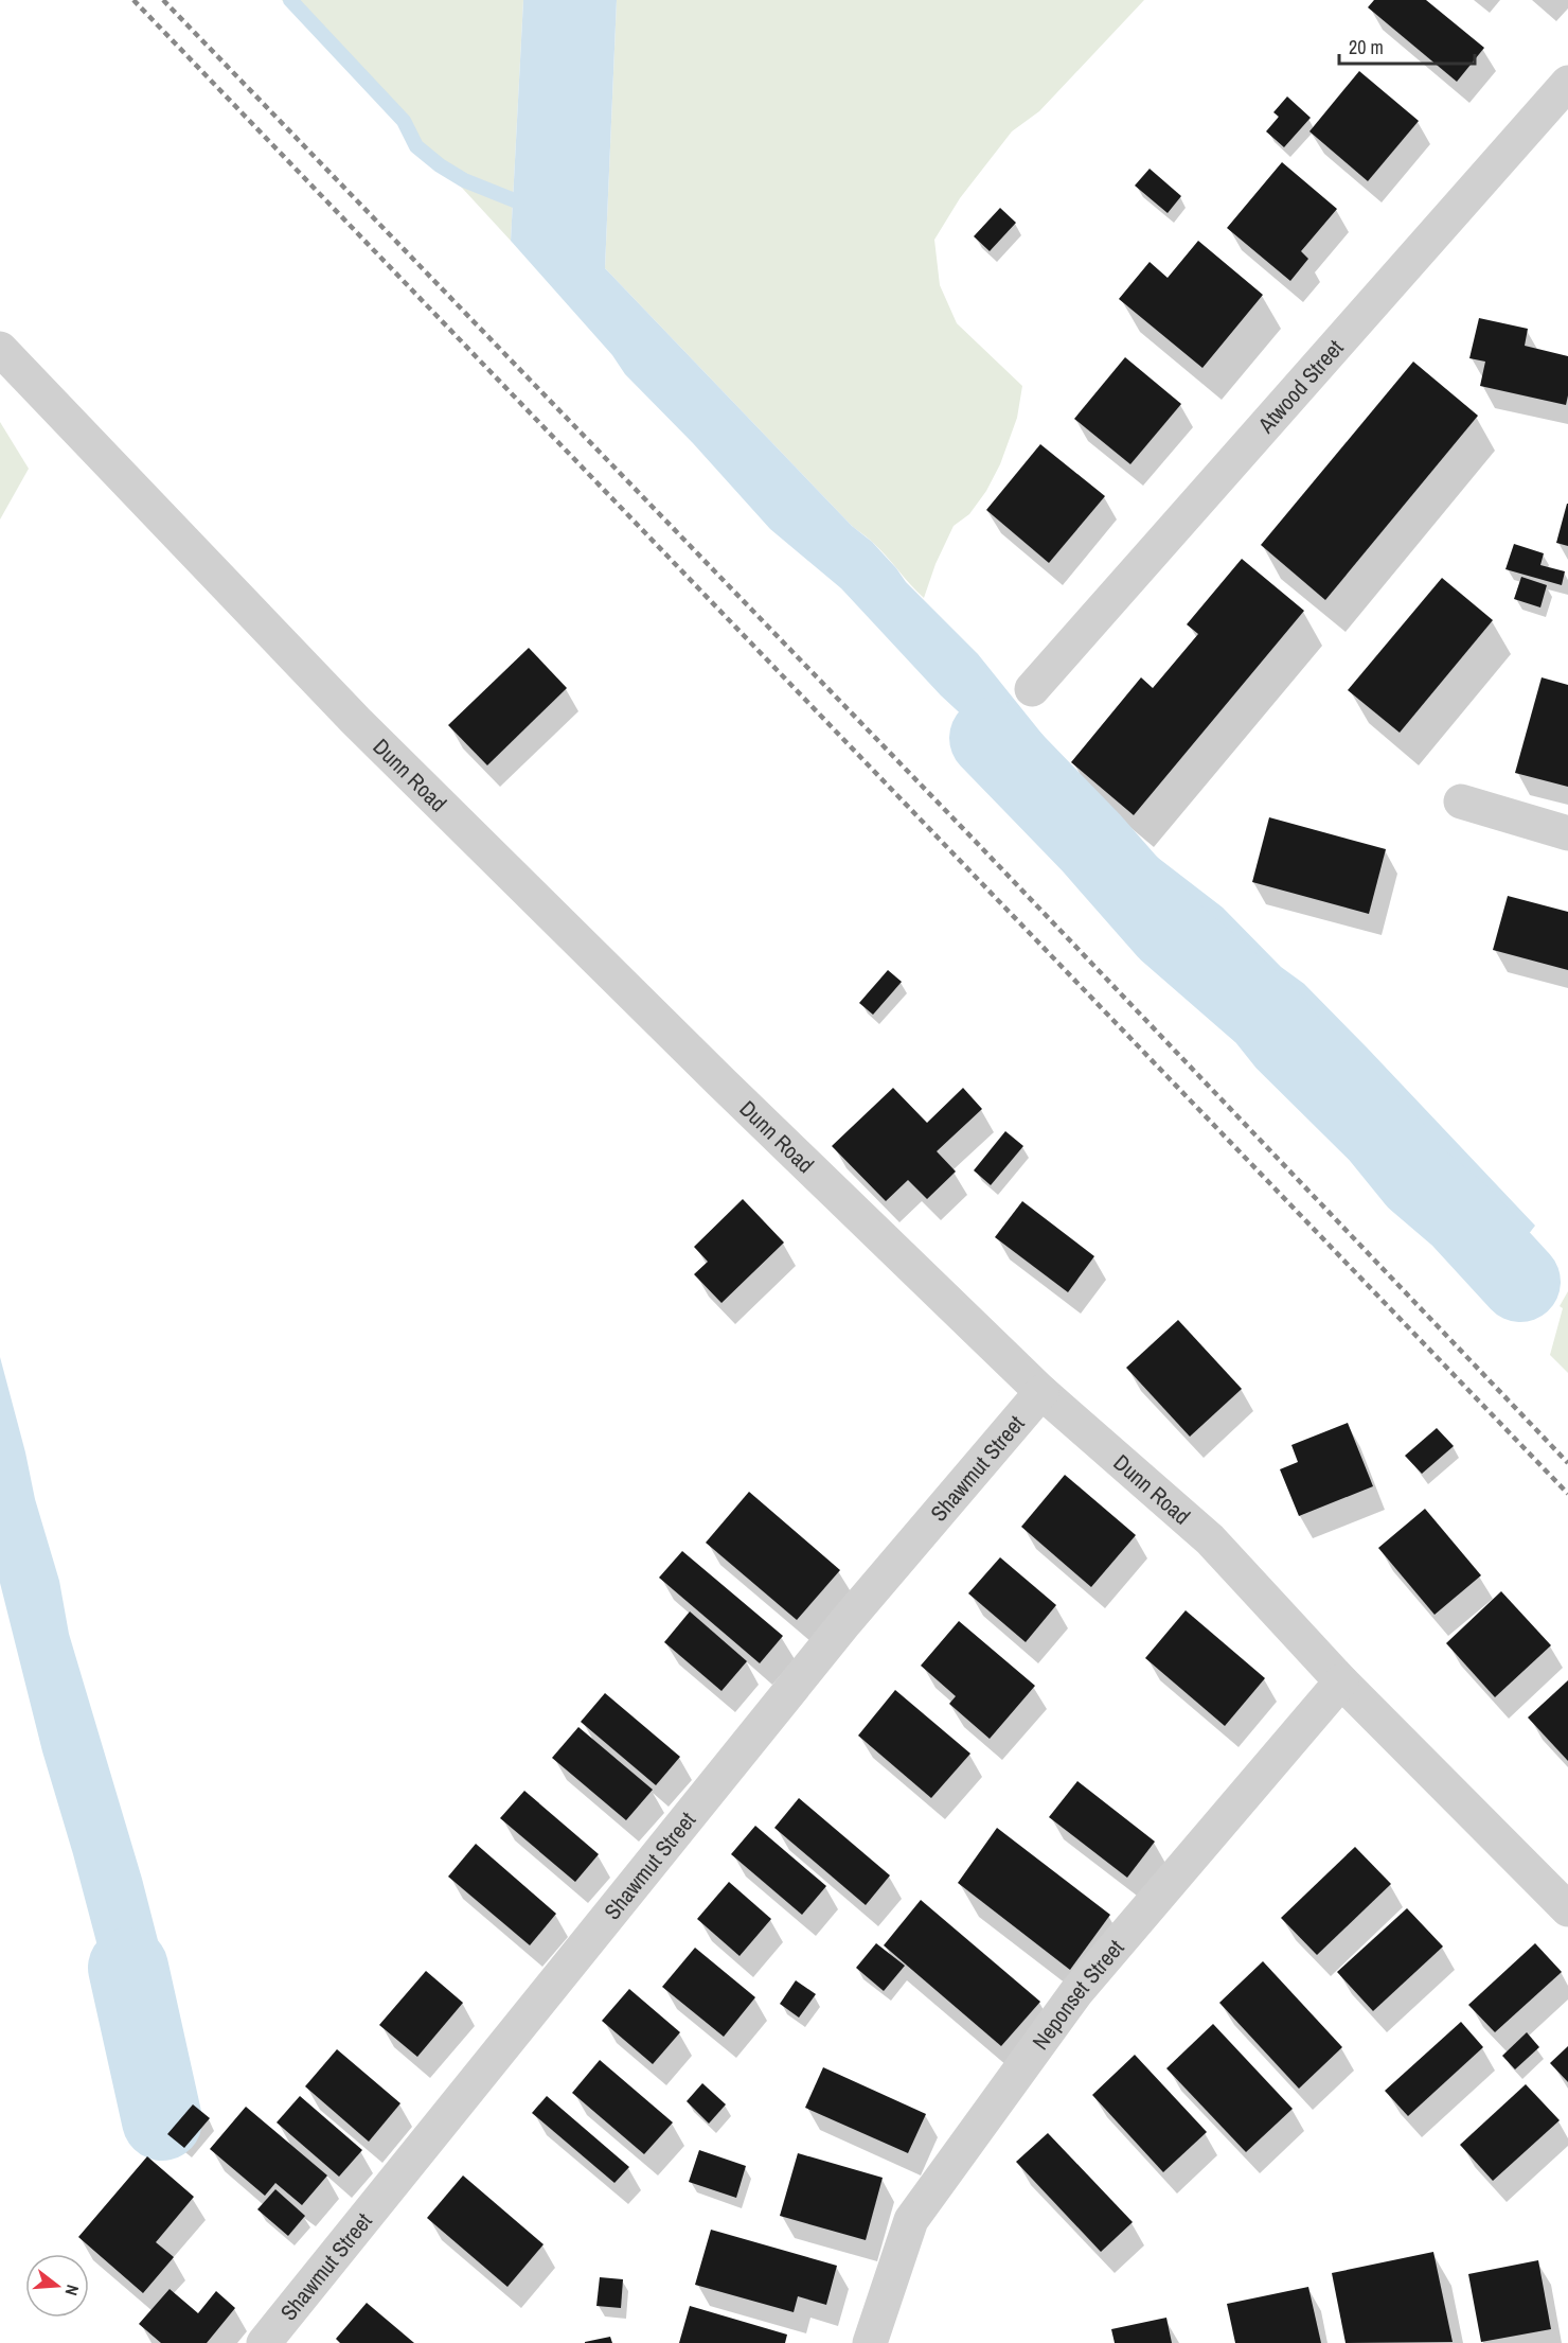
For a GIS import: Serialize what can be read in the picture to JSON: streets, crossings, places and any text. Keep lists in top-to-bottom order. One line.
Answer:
{"streets":{"street":["Atwood Street","Dunn Road","Shawmut Street","Neponset Street"]},"crossings":[["Dunn Road","Shawmut Street"],["Dunn Road","Neponset Street"]],"scale_bar":"20 m","north":"right"}
